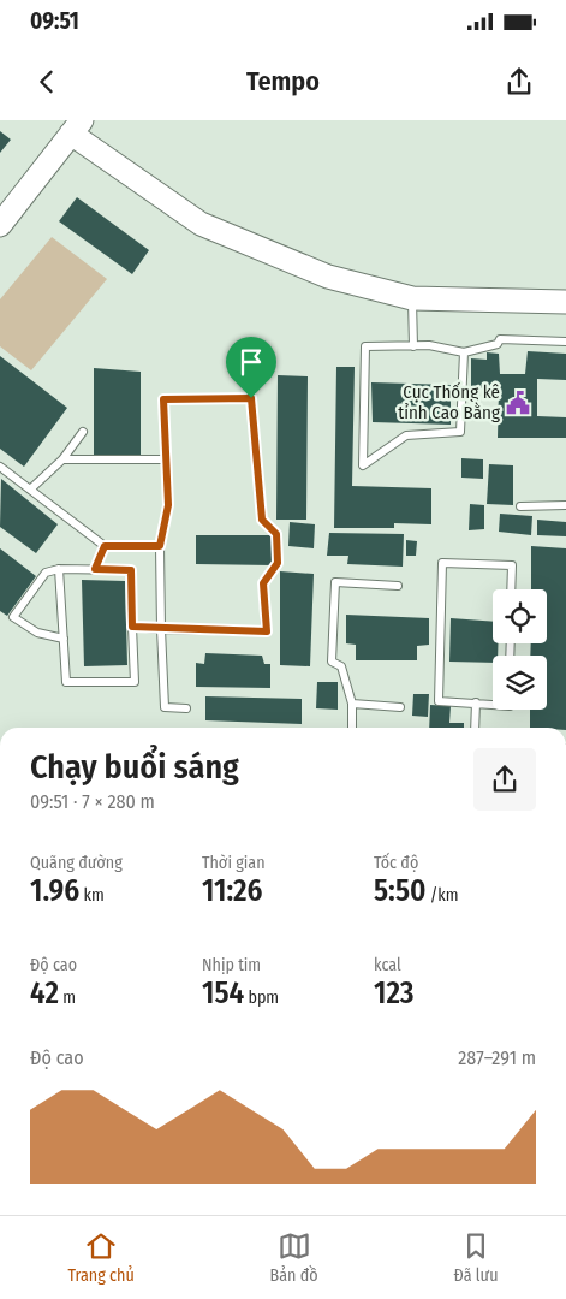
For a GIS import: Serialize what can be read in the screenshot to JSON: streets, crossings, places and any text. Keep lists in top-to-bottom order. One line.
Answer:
{"places":{"public building":["Cục Thống kê tỉnh Cao Bằng"]},"page":{"status":"09:51","header":"Tempo","heading":["Chạy buổi sáng","09:51 · 7 × 280 m"],"stats":[["Quãng đường","1.96 km"],["Thời gian","11:26"],["Tốc độ","5:50 /km"],["Độ cao","42 m"],["Nhịp tim","154 bpm"],["kcal","123"]],"chart":["Độ cao","287–291 m"],"tabs":["Trang chủ","Bản đồ","Đã lưu"]}}
